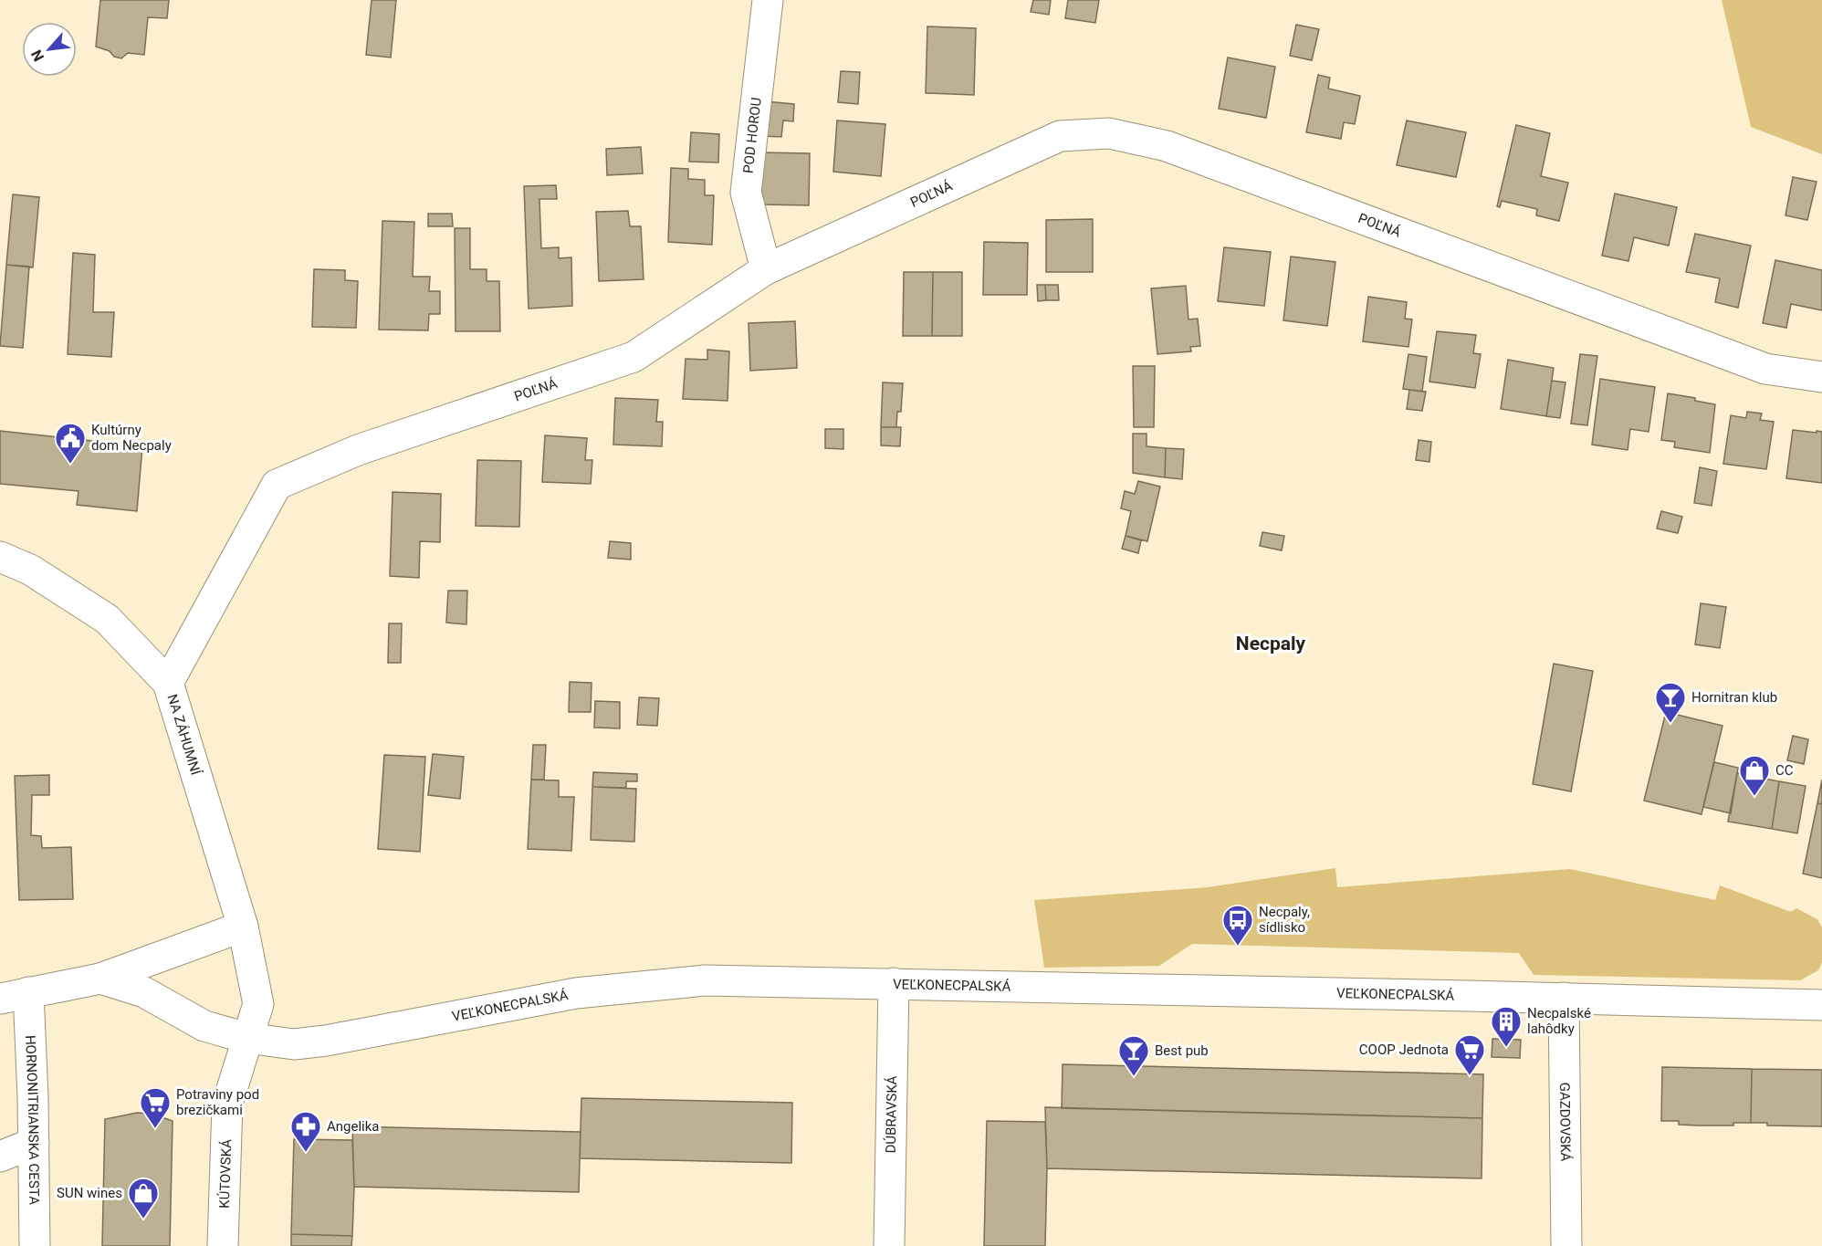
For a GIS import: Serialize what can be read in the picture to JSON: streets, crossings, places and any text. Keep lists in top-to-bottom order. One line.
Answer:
{"streets":{"street":["POD HOROU","POĽNÁ","NA ZÁHUMNÍ","VEĽKONECPALSKÁ","DÚBRAVSKÁ","HORNONITRIANSKA CESTA","GAZDOVSKÁ","KÚTOVSKÁ"]},"crossings":[["POD HOROU","POĽNÁ"],["POĽNÁ","NA ZÁHUMNÍ"],["NA ZÁHUMNÍ","VEĽKONECPALSKÁ"],["NA ZÁHUMNÍ","KÚTOVSKÁ"],["VEĽKONECPALSKÁ","DÚBRAVSKÁ"],["VEĽKONECPALSKÁ","HORNONITRIANSKA CESTA"],["VEĽKONECPALSKÁ","GAZDOVSKÁ"],["VEĽKONECPALSKÁ","KÚTOVSKÁ"]],"districts":["Necpaly"],"places":{"public building":["Kultúrny dom Necpaly"],"bar":["Hornitran klub","Best pub"],"shop":["CC","SUN wines"],"bus stop":["Necpaly, sídlisko"],"building":["Necpalské lahôdky"],"supermarket":["COOP Jednota","Potraviny pod brezičkami"],"pharmacy":["Angelika"]},"north":"bottom left"}
